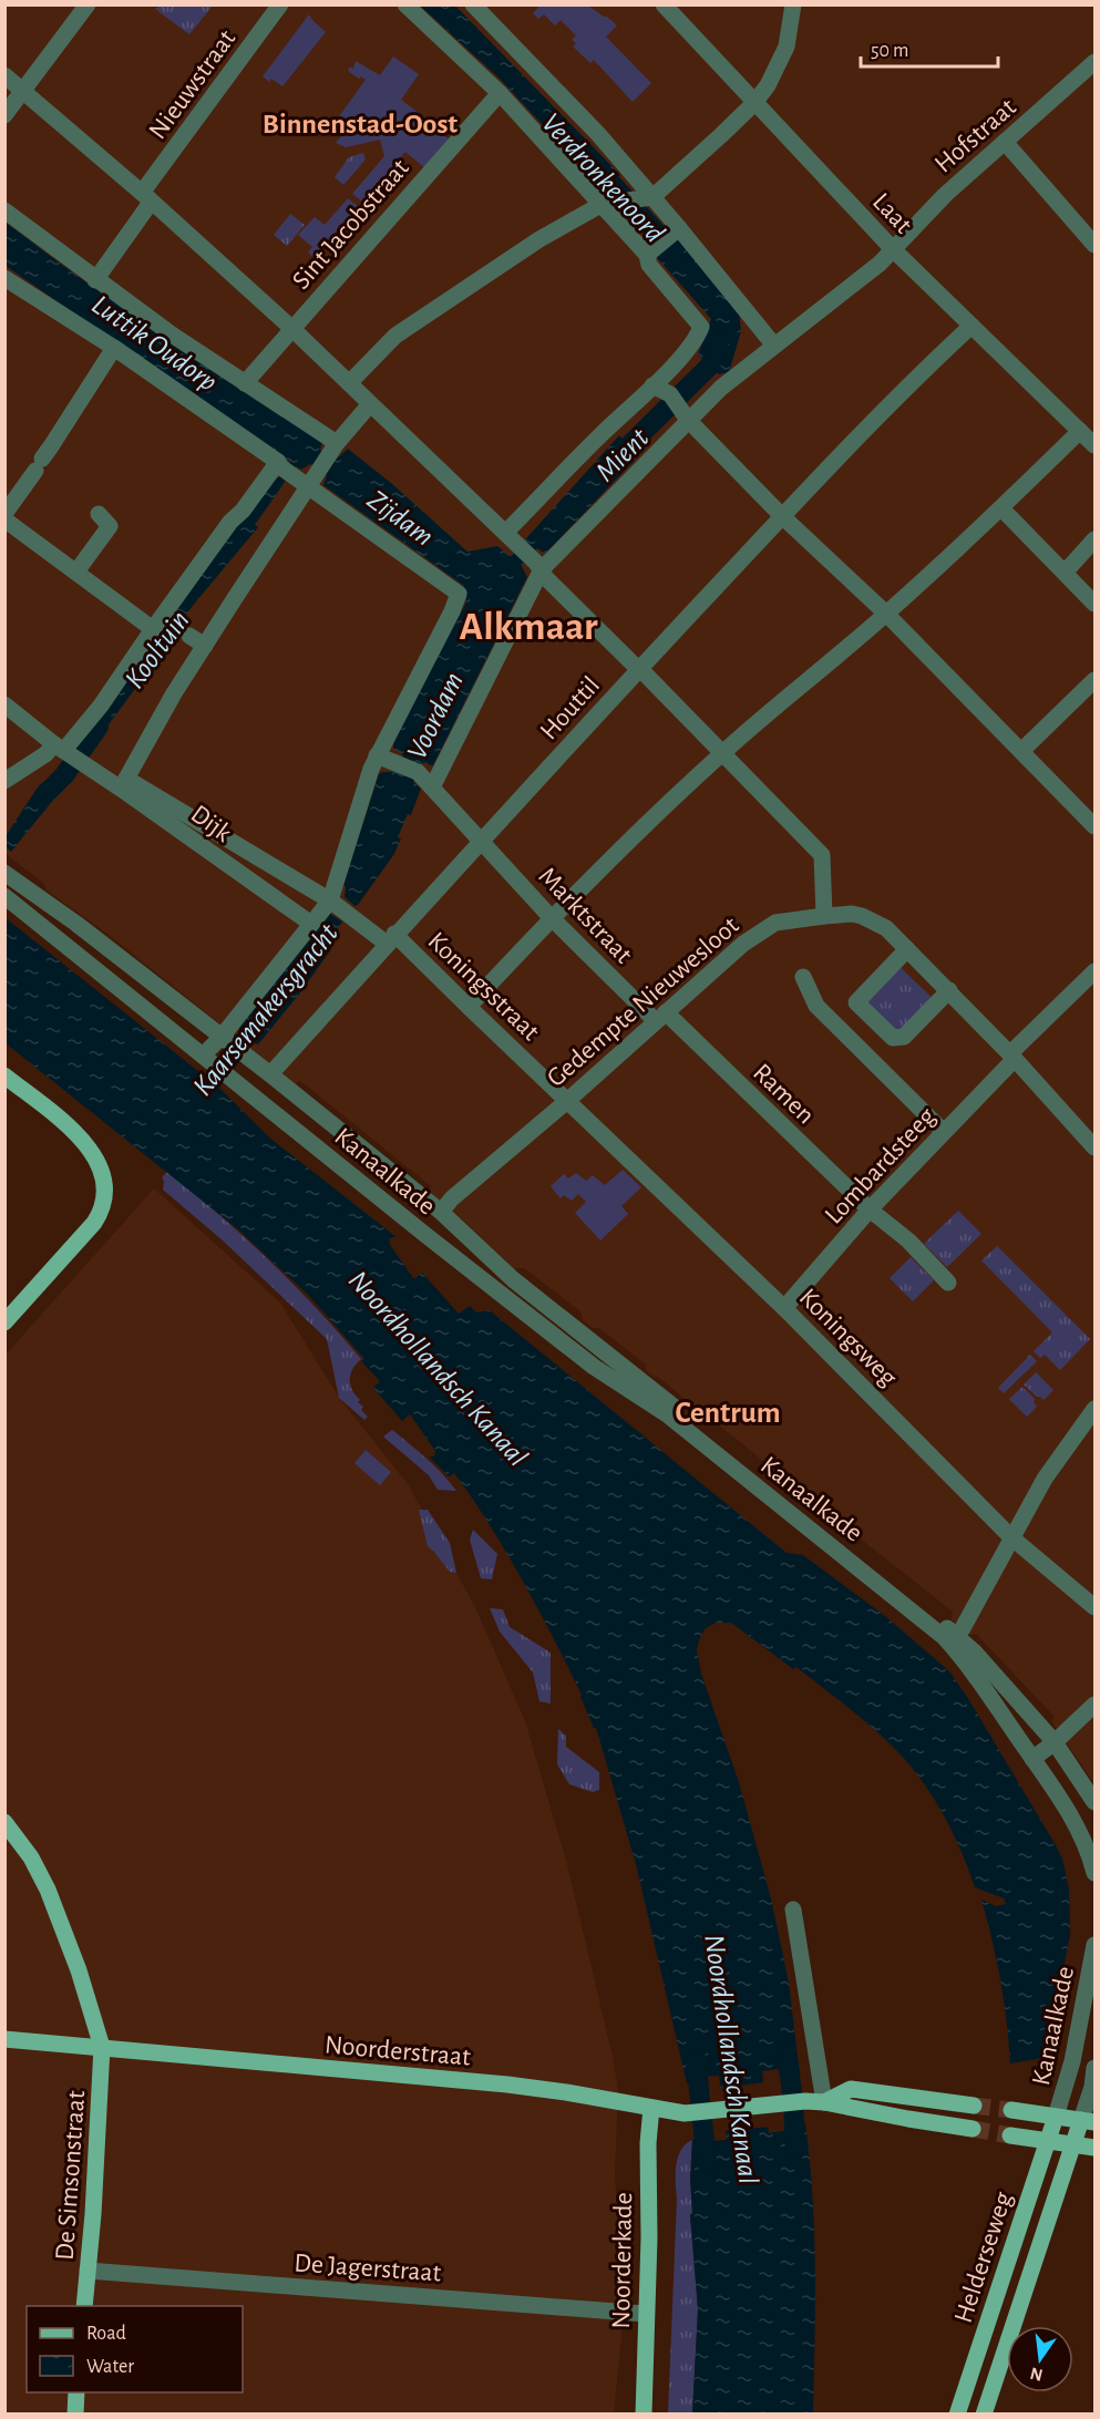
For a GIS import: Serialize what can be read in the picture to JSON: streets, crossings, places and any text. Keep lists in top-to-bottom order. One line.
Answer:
{"streets":{"main road":["Noorderstraat","De Simsonstraat","Helderseweg","Noorderkade"],"street":["Nieuwstraat","Hofstraat","Laat","Sint Jacobstraat","Houttil","Dijk","Marktstraat","Koningsstraat","Gedempte Nieuwesloot","Ramen","Lombardsteeg","Kanaalkade","Koningsweg","De Jagerstraat"]},"crossings":[["Hofstraat","Laat"],["Laat","Houttil"],["Houttil","Dijk"],["Houttil","Marktstraat"],["Houttil","Koningsstraat"],["Houttil","Kanaalkade"],["Dijk","Koningsstraat"],["Marktstraat","Gedempte Nieuwesloot"],["Marktstraat","Ramen"],["Koningsstraat","Gedempte Nieuwesloot"],["Koningsstraat","Koningsweg"],["Gedempte Nieuwesloot","Ramen"],["Gedempte Nieuwesloot","Lombardsteeg"],["Gedempte Nieuwesloot","Kanaalkade"],["Gedempte Nieuwesloot","Koningsweg"],["Ramen","Lombardsteeg"],["Lombardsteeg","Koningsweg"],["Kanaalkade","Helderseweg"],["Noorderstraat","De Simsonstraat"],["Noorderstraat","Noorderkade"],["De Simsonstraat","De Jagerstraat"],["Noorderkade","De Jagerstraat"]],"districts":["Binnenstad-Oost","Alkmaar","Centrum"],"water":["Verdronkenoord","Luttik Oudorp","Mient","Zijdam","Kooltuin","Voordam","Kaarsemakersgracht","Noordhollandsch Kanaal"],"legend":["Road","Water"],"scale_bar":"50 m","north":"bottom"}
